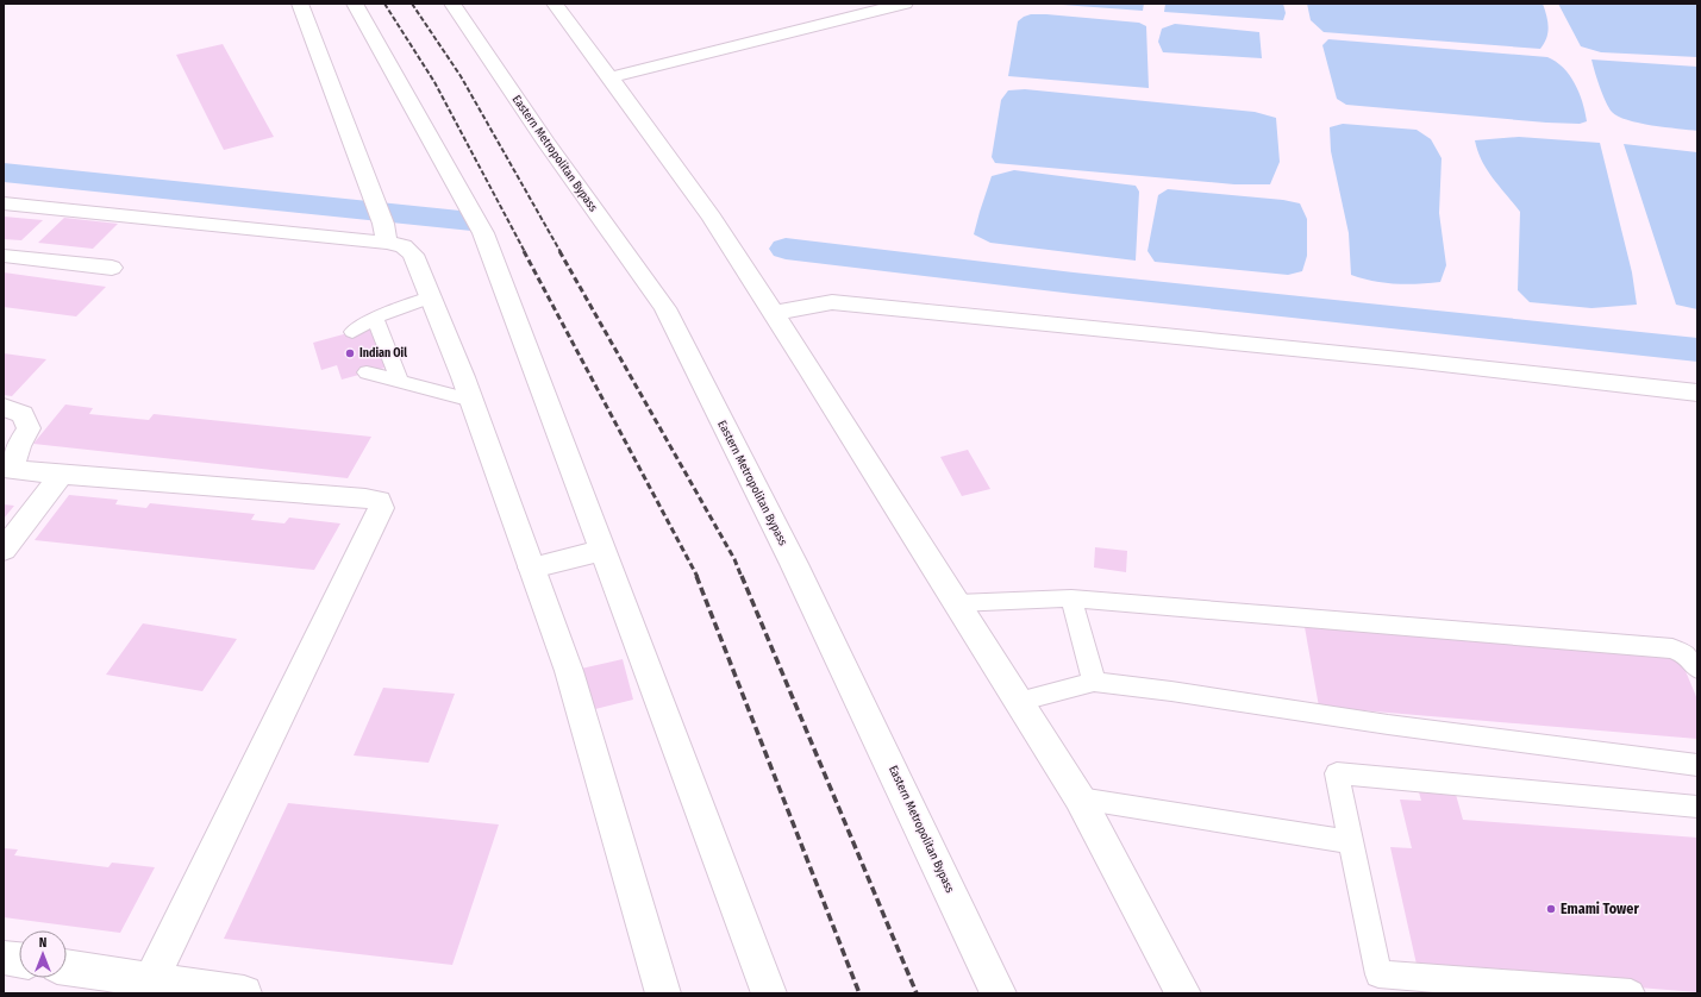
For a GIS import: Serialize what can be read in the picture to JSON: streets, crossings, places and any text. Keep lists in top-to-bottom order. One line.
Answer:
{"streets":{"street":["Eastern Metropolitan Bypass"]},"places":["Indian Oil","Emami Tower"],"north":"top"}
